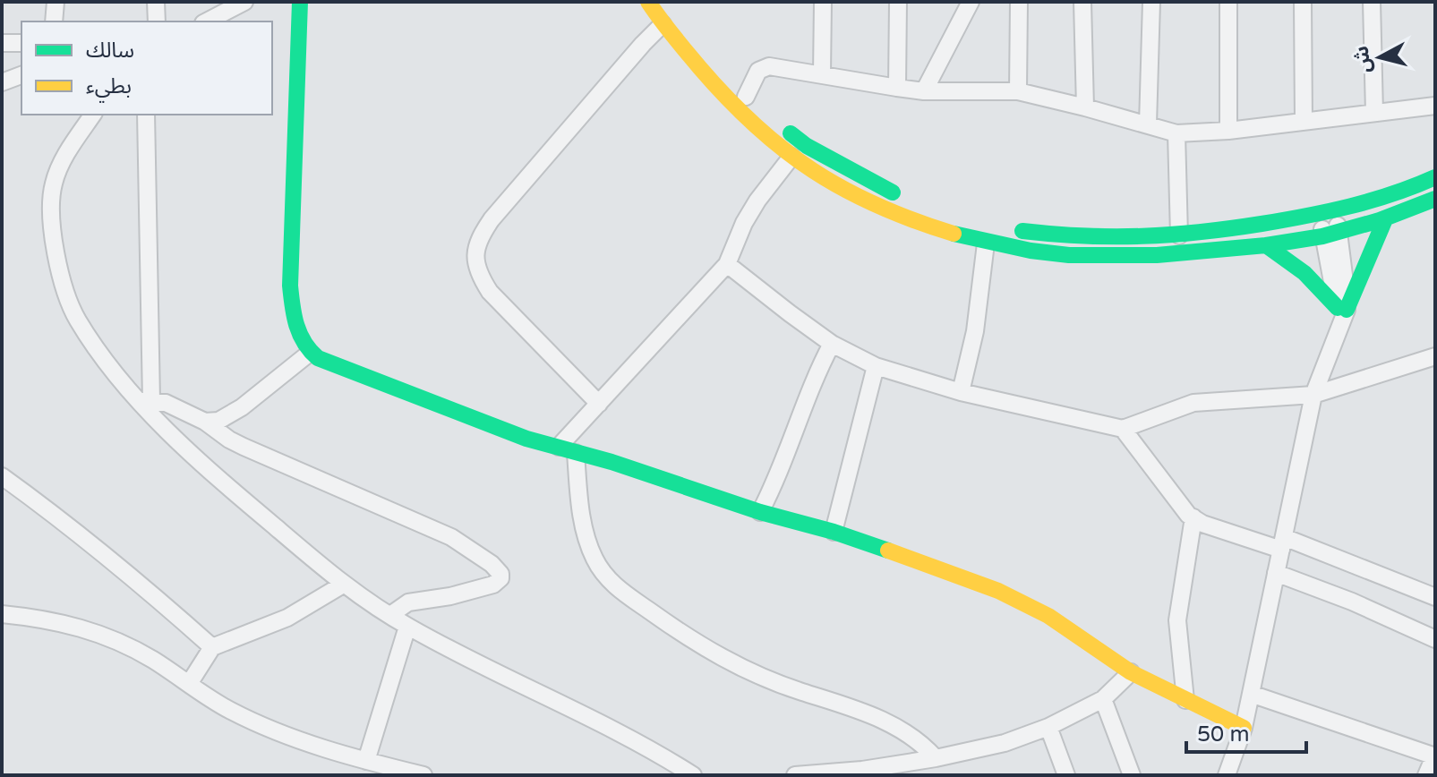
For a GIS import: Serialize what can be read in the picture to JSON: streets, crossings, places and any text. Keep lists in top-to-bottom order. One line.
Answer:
{"legend":["سالك","بطيء"],"scale_bar":"50 m","north":"left"}
